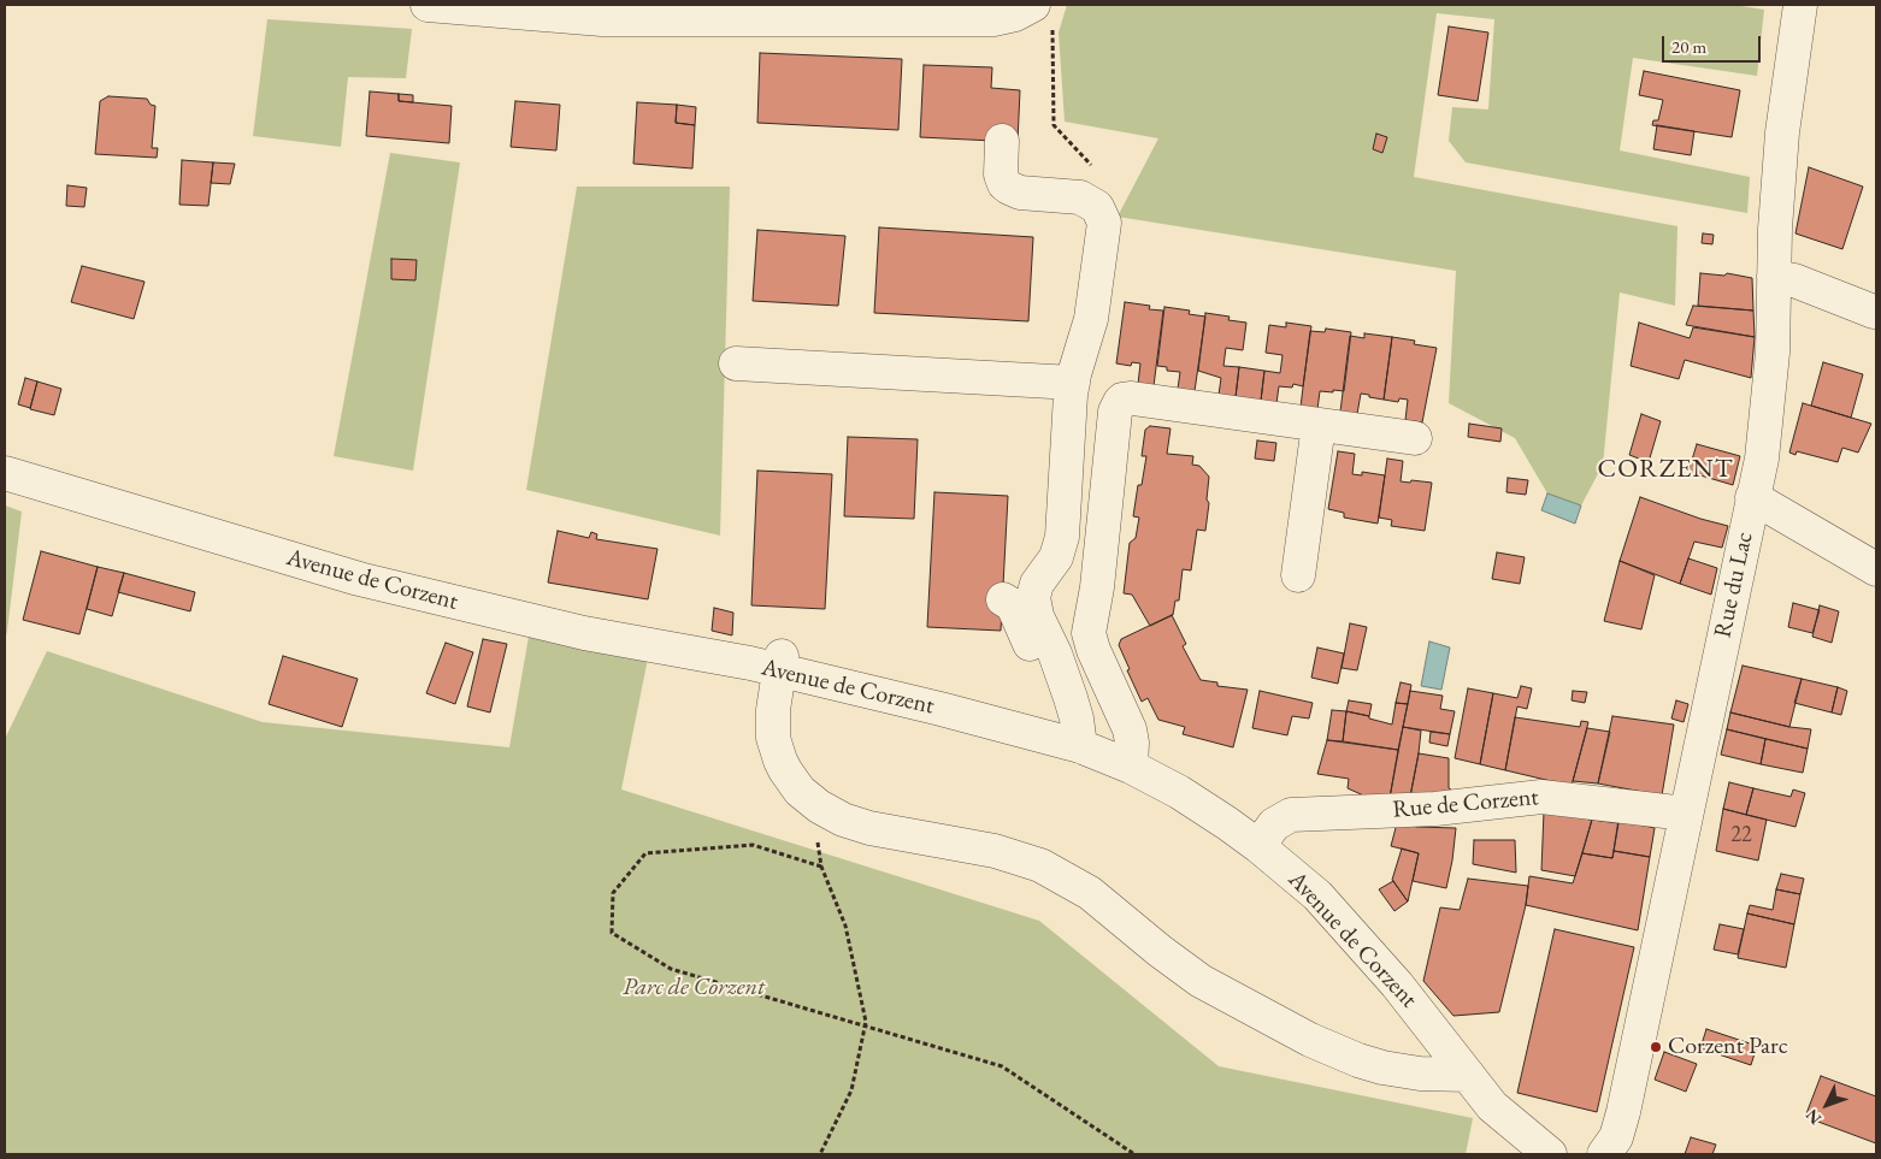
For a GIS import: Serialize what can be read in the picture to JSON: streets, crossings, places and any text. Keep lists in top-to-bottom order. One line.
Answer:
{"streets":{"street":["Avenue de Corzent","Rue du Lac","Rue de Corzent"]},"crossings":[["Avenue de Corzent","Rue de Corzent"],["Rue du Lac","Rue de Corzent"]],"districts":["CORZENT"],"parks":["Parc de Corzent"],"places":["Corzent Parc"],"house_numbers":["22"],"scale_bar":"20 m","north":"bottom left"}
